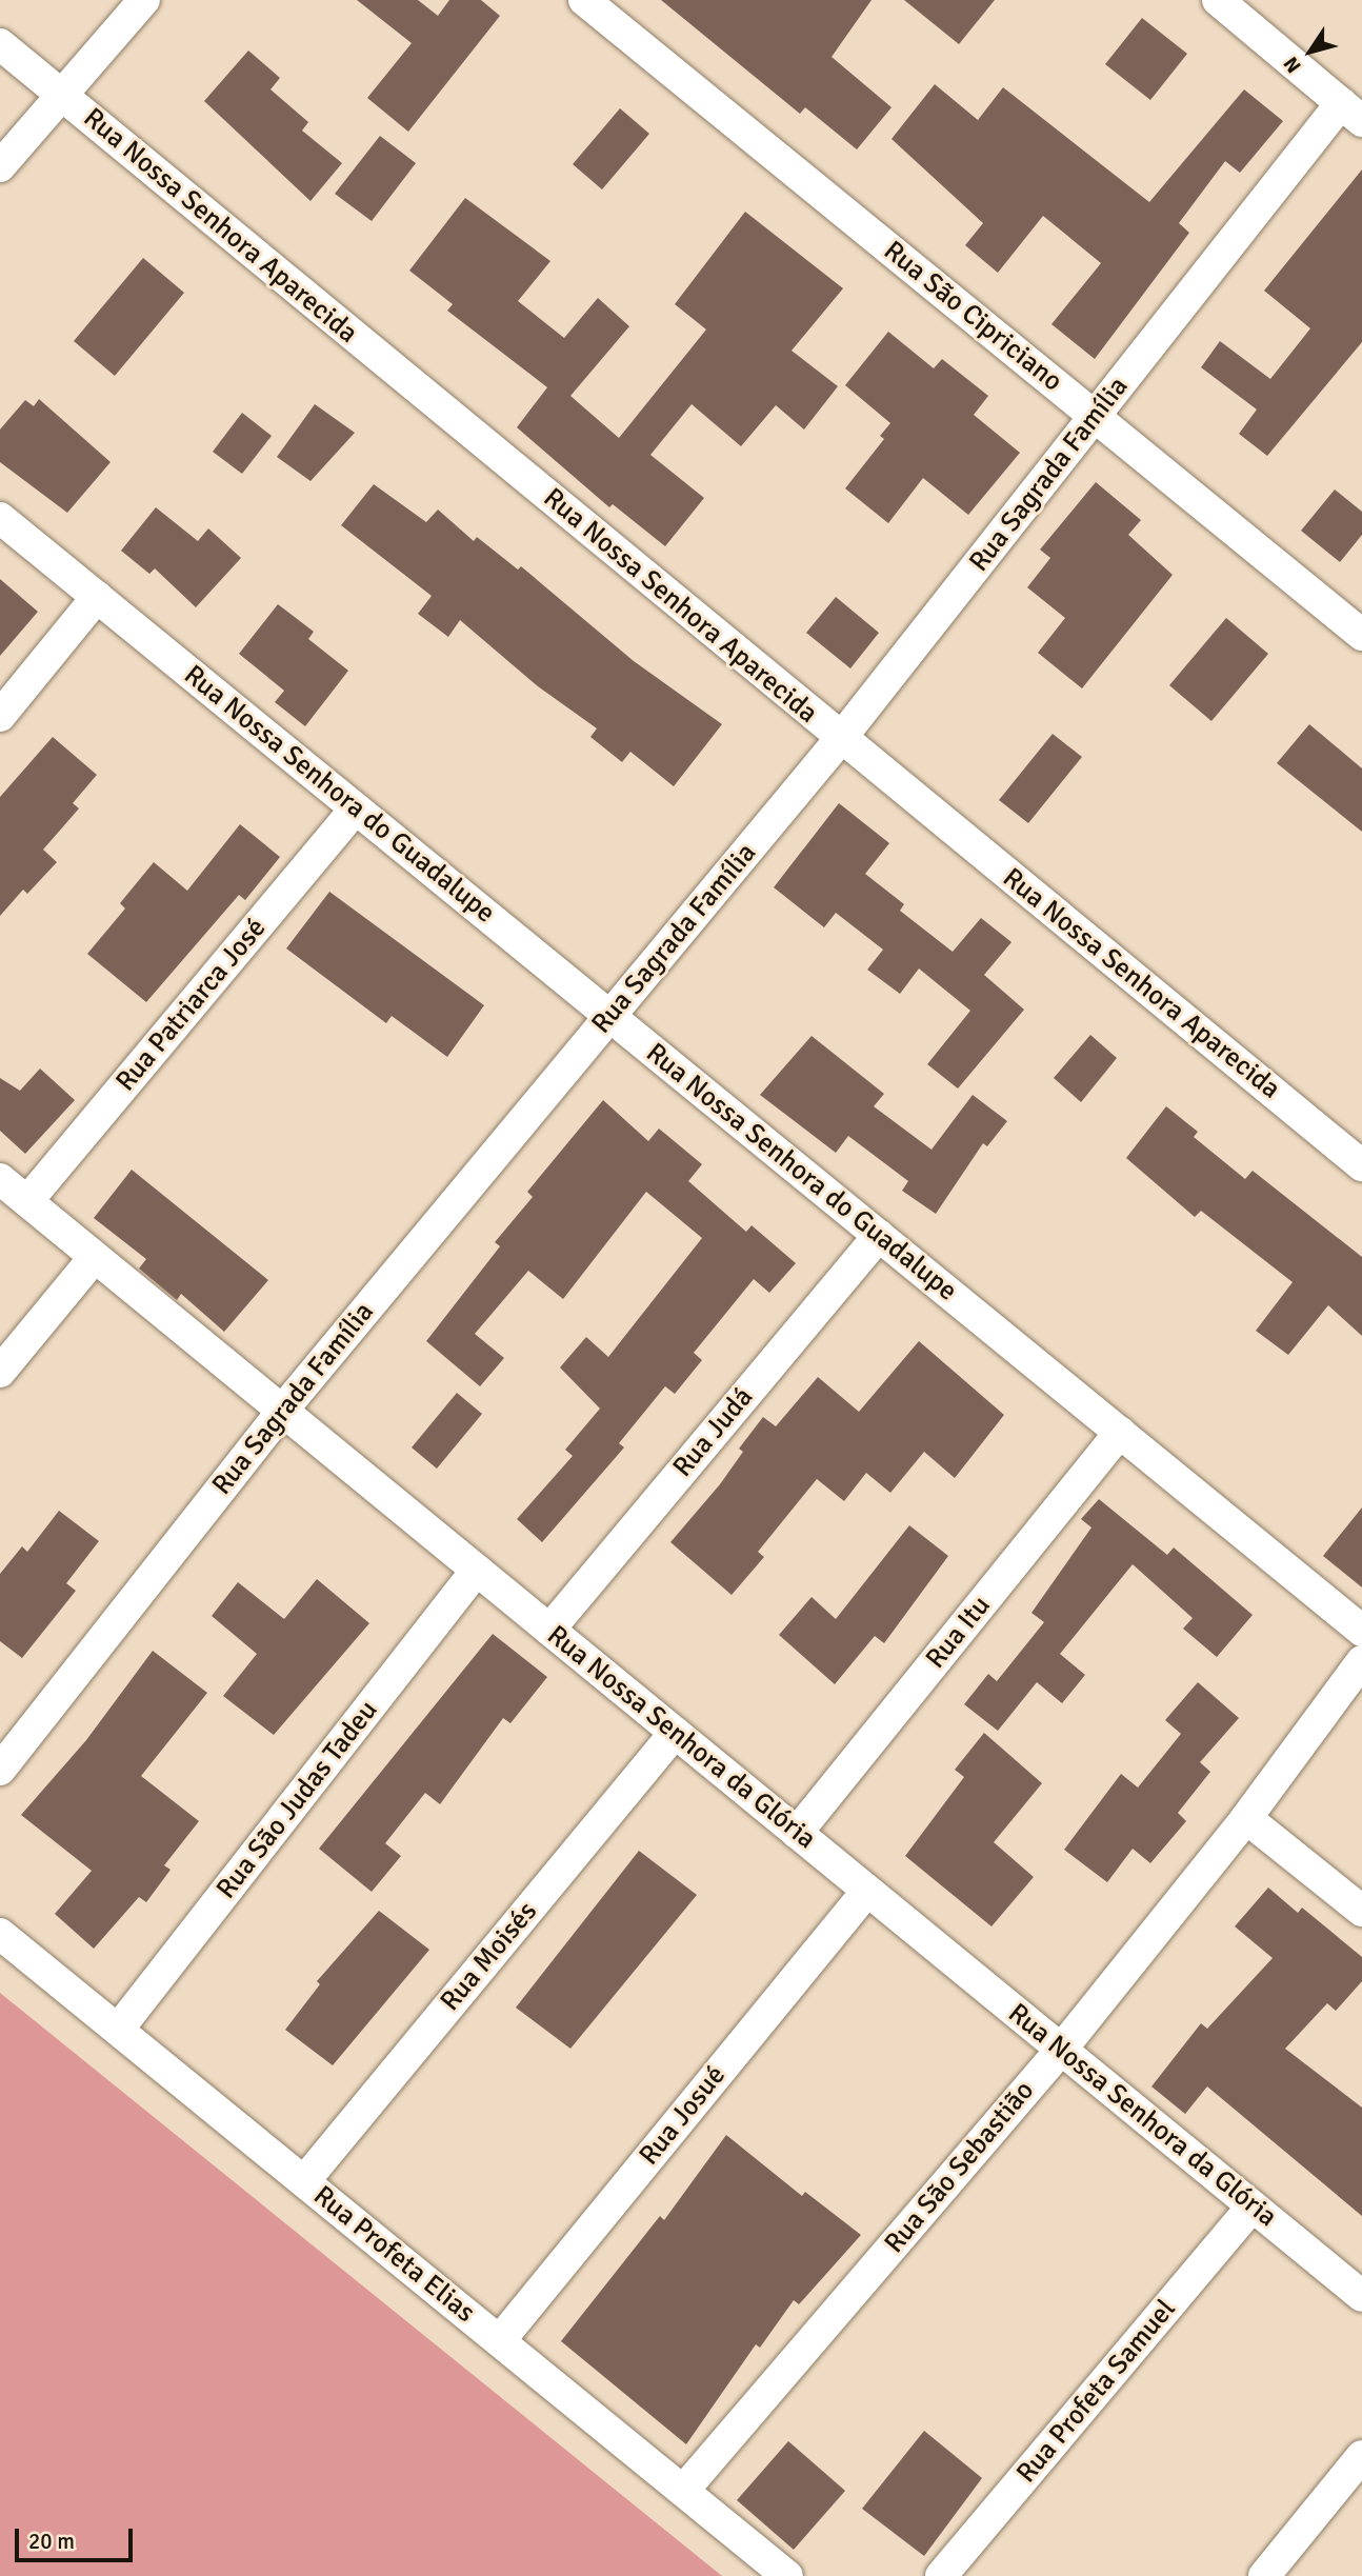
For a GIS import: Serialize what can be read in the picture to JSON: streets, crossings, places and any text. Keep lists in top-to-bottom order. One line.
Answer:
{"streets":{"street":["Rua Nossa Senhora Aparecida","Rua São Cipriciano","Rua Sagrada Família","Rua Nossa Senhora do Guadalupe","Rua Patriarca José","Rua Judá","Rua Itu","Rua Nossa Senhora da Glória","Rua São Judas Tadeu","Rua Moisés","Rua Josué","Rua São Sebastião","Rua Profeta Elias","Rua Profeta Samuel"]},"crossings":[["Rua Nossa Senhora Aparecida","Rua Sagrada Família"],["Rua São Cipriciano","Rua Sagrada Família"],["Rua Sagrada Família","Rua Nossa Senhora do Guadalupe"],["Rua Sagrada Família","Rua Nossa Senhora da Glória"],["Rua Nossa Senhora do Guadalupe","Rua Patriarca José"],["Rua Nossa Senhora do Guadalupe","Rua Judá"],["Rua Nossa Senhora do Guadalupe","Rua Itu"],["Rua Patriarca José","Rua Nossa Senhora da Glória"],["Rua Judá","Rua Nossa Senhora da Glória"],["Rua Itu","Rua Nossa Senhora da Glória"],["Rua Nossa Senhora da Glória","Rua São Judas Tadeu"],["Rua Nossa Senhora da Glória","Rua Moisés"],["Rua Nossa Senhora da Glória","Rua Josué"],["Rua Nossa Senhora da Glória","Rua São Sebastião"],["Rua Nossa Senhora da Glória","Rua Profeta Samuel"],["Rua São Judas Tadeu","Rua Profeta Elias"],["Rua Moisés","Rua Profeta Elias"],["Rua Josué","Rua Profeta Elias"],["Rua São Sebastião","Rua Profeta Elias"]],"scale_bar":"20 m","north":"bottom left"}
